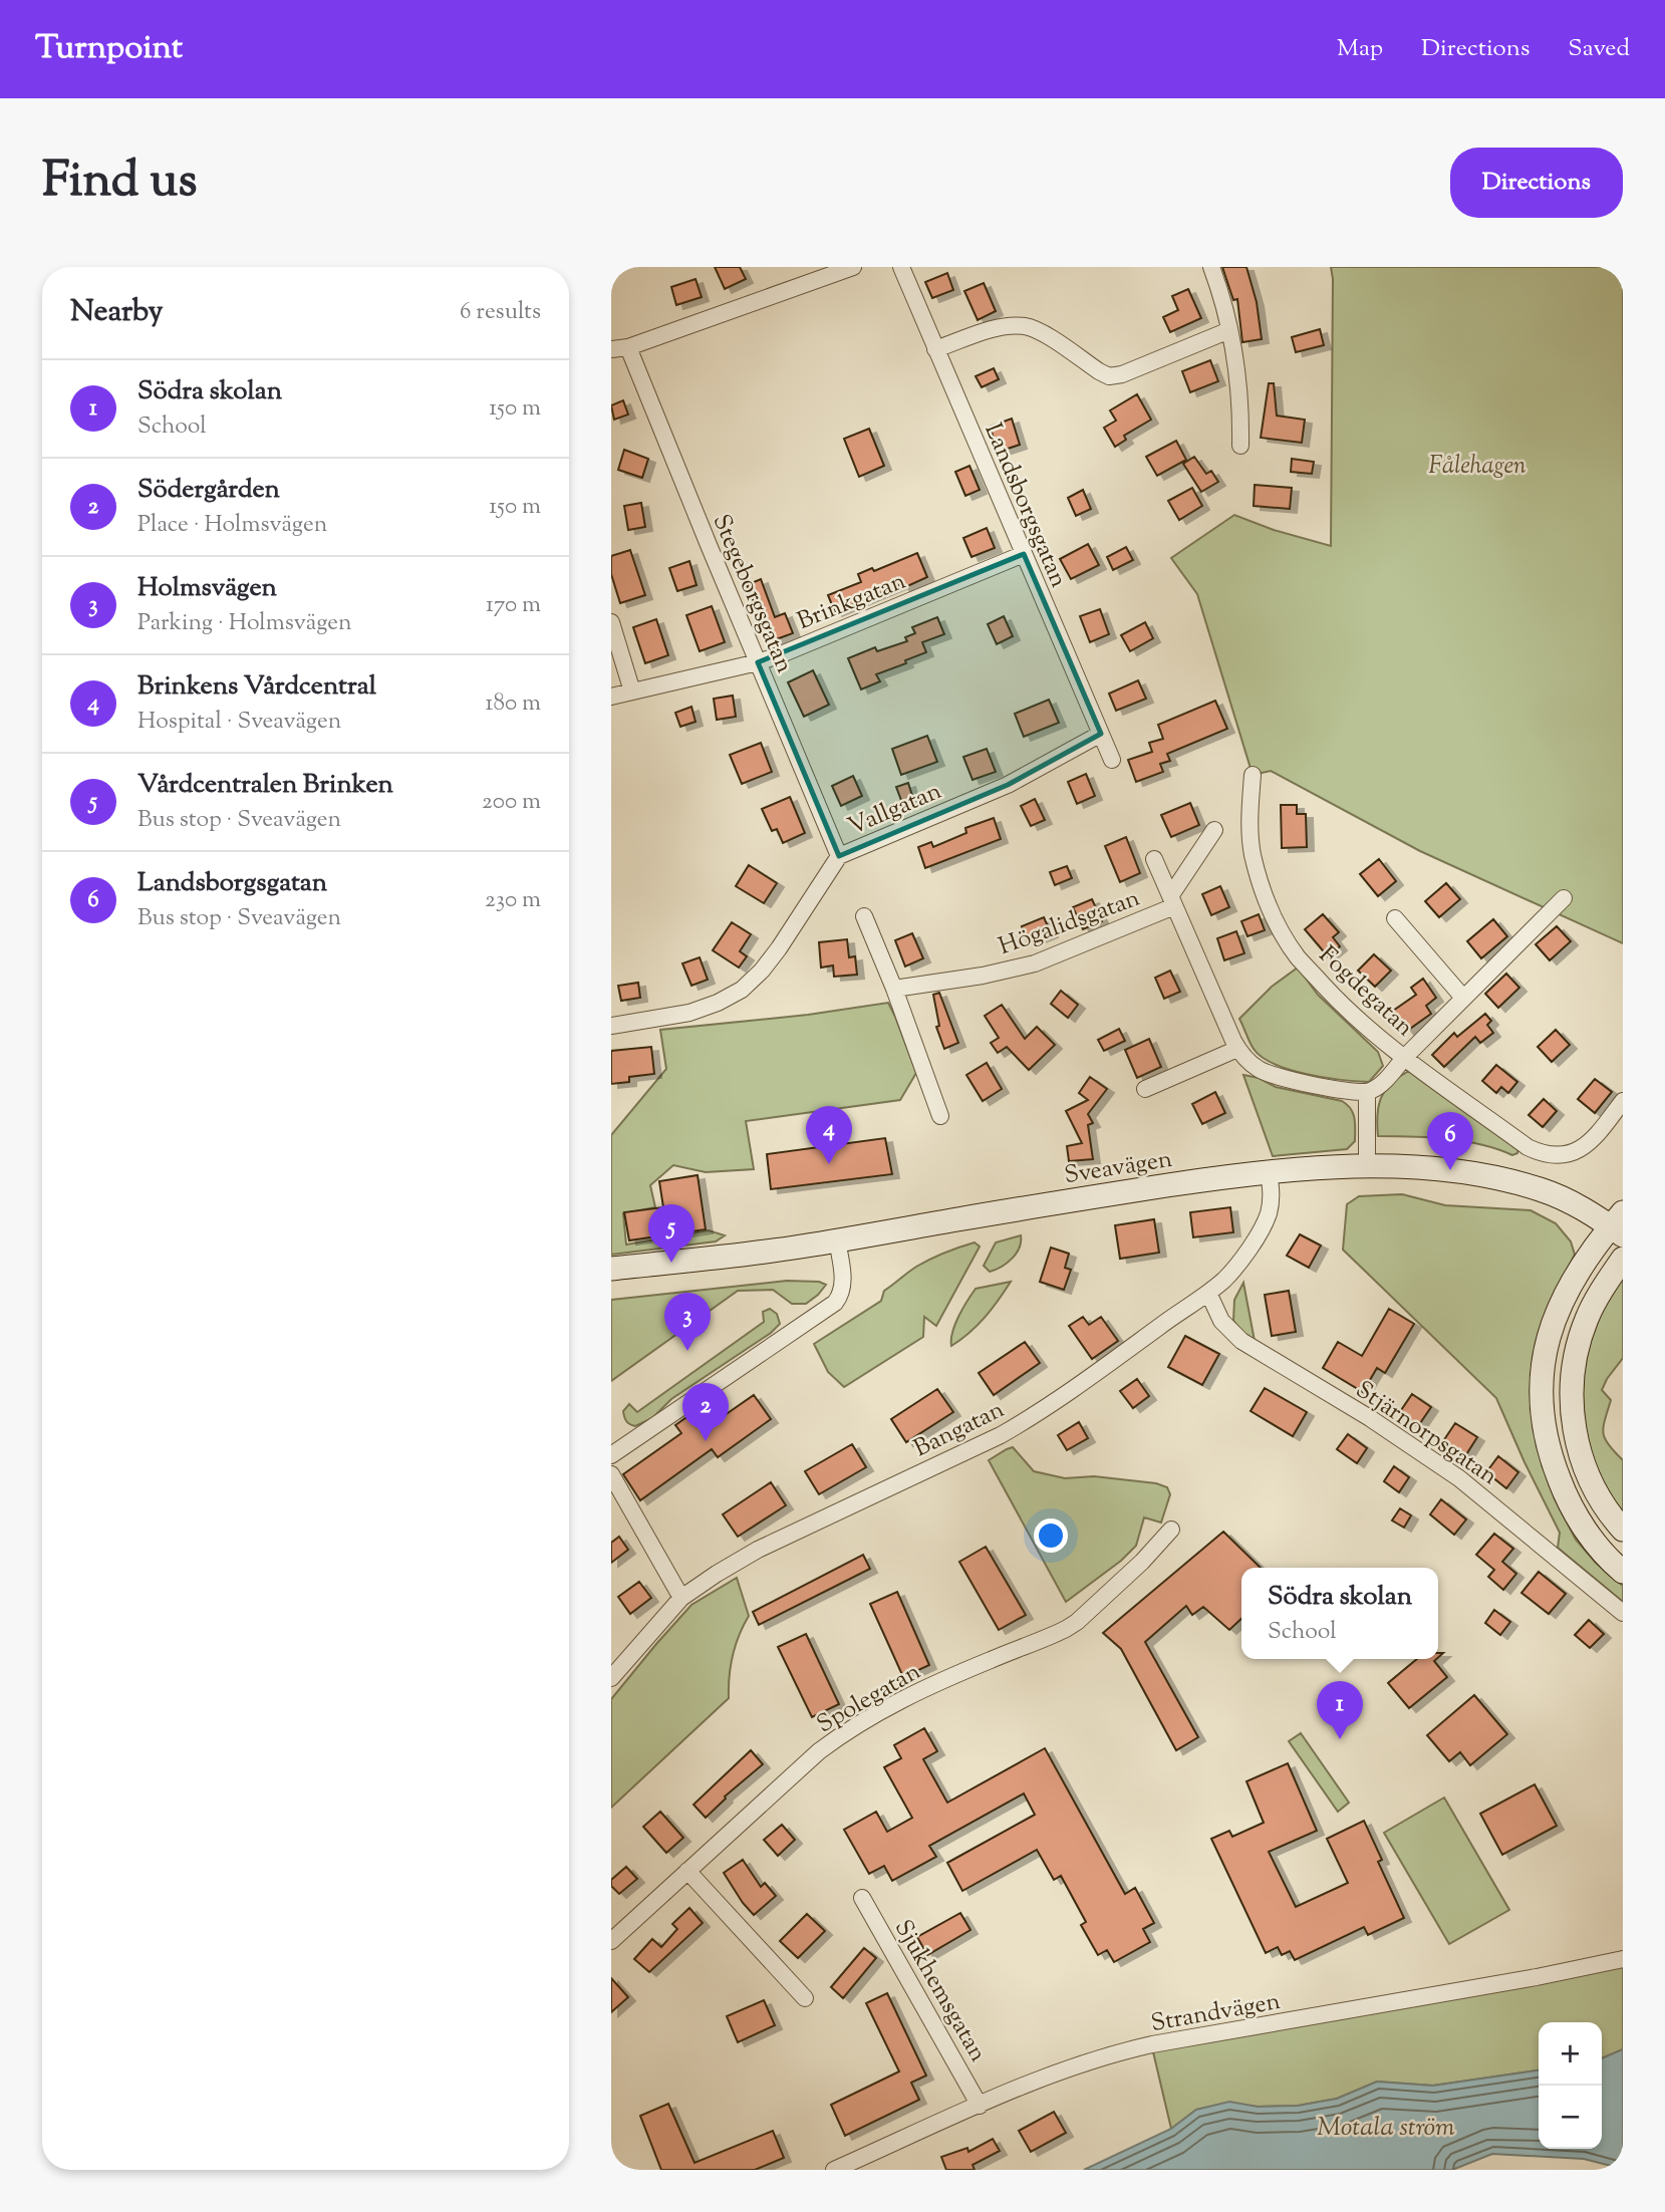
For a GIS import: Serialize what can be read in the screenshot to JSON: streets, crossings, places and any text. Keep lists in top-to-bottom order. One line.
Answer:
{"streets":{"main road":["Sveavägen"],"street":["Landsborgsgatan","Stegeborgsgatan","Brinkgatan","Vallgatan","Högalidsgatan","Fogdegatan","Bangatan","Stjärnorpsgatan","Spolegatan","Sjukhemsgatan","Strandvägen"]},"crossings":[["Landsborgsgatan","Brinkgatan"],["Landsborgsgatan","Vallgatan"],["Stegeborgsgatan","Brinkgatan"],["Stegeborgsgatan","Vallgatan"],["Sveavägen","Bangatan"],["Bangatan","Stjärnorpsgatan"],["Sjukhemsgatan","Strandvägen"]],"water":["Motala ström"],"parks":["Fålehagen"],"page":{"header":"Turnpoint","nav":["Map","Directions","Saved"],"title":"Find us","buttons":"Directions","heading":["Nearby","6 results"],"list":[{"mark":"1","name":"Södra skolan","note":"School","value":"150 m"},{"mark":"2","name":"Södergården","note":"Place · Holmsvägen","value":"150 m"},{"mark":"3","name":"Holmsvägen","note":"Parking · Holmsvägen","value":"170 m"},{"mark":"4","name":"Brinkens Vårdcentral","note":"Hospital · Sveavägen","value":"180 m"},{"mark":"5","name":"Vårdcentralen Brinken","note":"Bus stop · Sveavägen","value":"200 m"},{"mark":"6","name":"Landsborgsgatan","note":"Bus stop · Sveavägen","value":"230 m"}],"pins":["4","6","5","3","2","1"],"popup":["Södra skolan","School"],"map_buttons":["+","−"]}}
